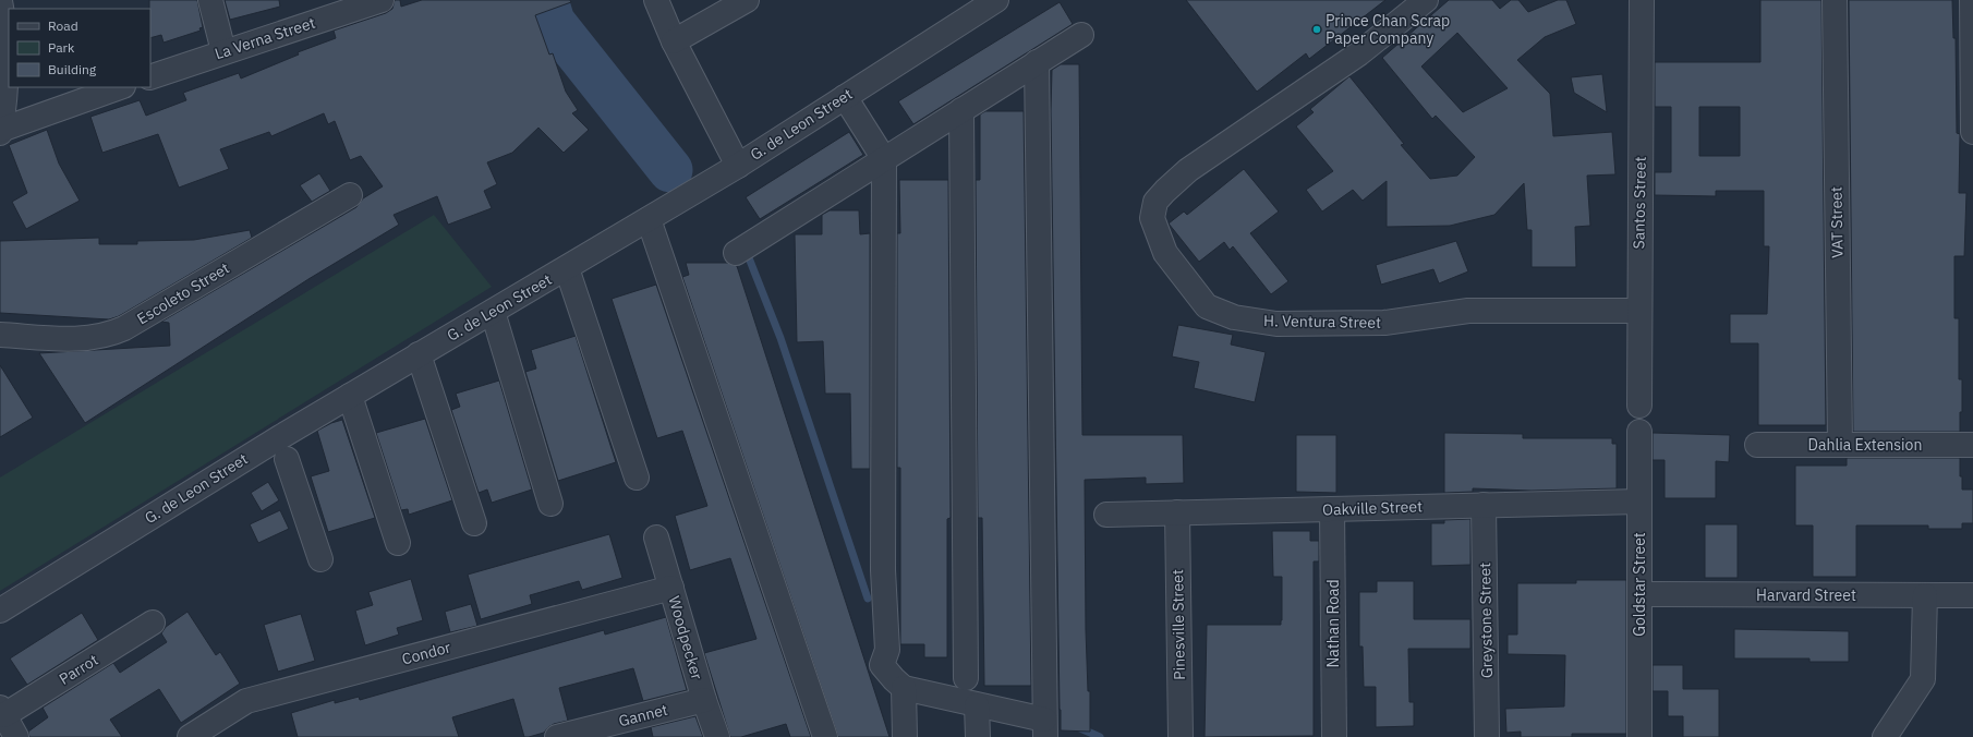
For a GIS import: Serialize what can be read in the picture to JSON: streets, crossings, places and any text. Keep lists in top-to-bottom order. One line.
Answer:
{"streets":{"street":["La Verna Street","G. de Leon Street","Santos Street","VAT Street","Escoleto Street","H. Ventura Street","Dahlia Extension","Oakville Street","Goldstar Street","Harvard Street","Greystone Street","Nathan Road","Pinesville Street","Woodpecker","Condor","Parrot","Gannet"]},"crossings":[["Santos Street","H. Ventura Street"],["VAT Street","Dahlia Extension"],["Oakville Street","Goldstar Street"],["Oakville Street","Greystone Street"],["Oakville Street","Nathan Road"],["Oakville Street","Pinesville Street"],["Goldstar Street","Harvard Street"],["Woodpecker","Condor"],["Woodpecker","Gannet"]],"places":["Prince Chan Scrap Paper Company"],"legend":["Road","Park","Building"]}
